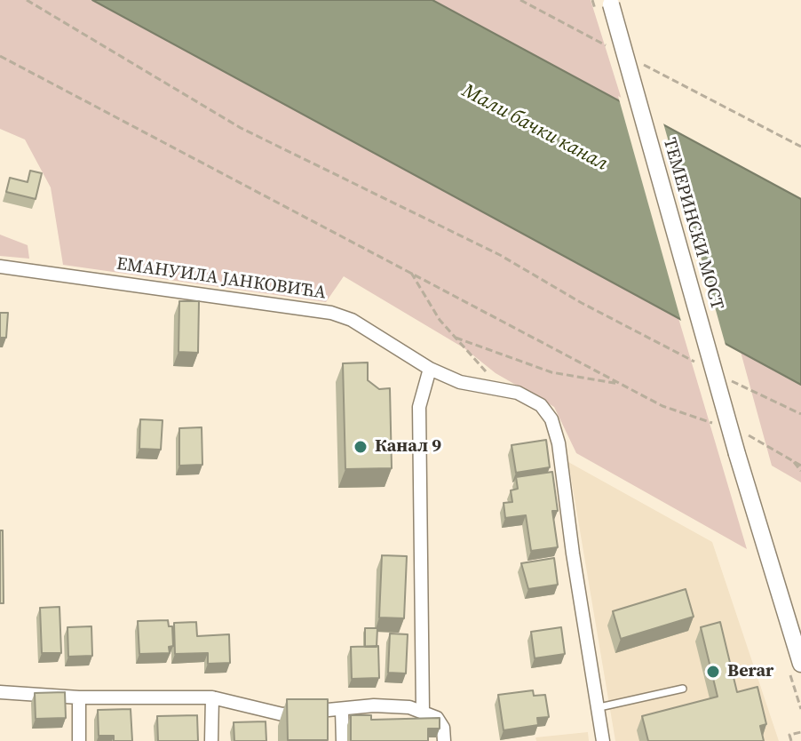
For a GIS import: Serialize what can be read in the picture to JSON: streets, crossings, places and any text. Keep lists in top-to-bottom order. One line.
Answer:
{"streets":{"main road":["ТЕМЕРИНСКИ МОСТ"],"street":["ЕМАНУИЛА ЈАНКОВИЋА"]},"water":["Мали бачки канал"],"places":["Канал 9","Berar"]}
